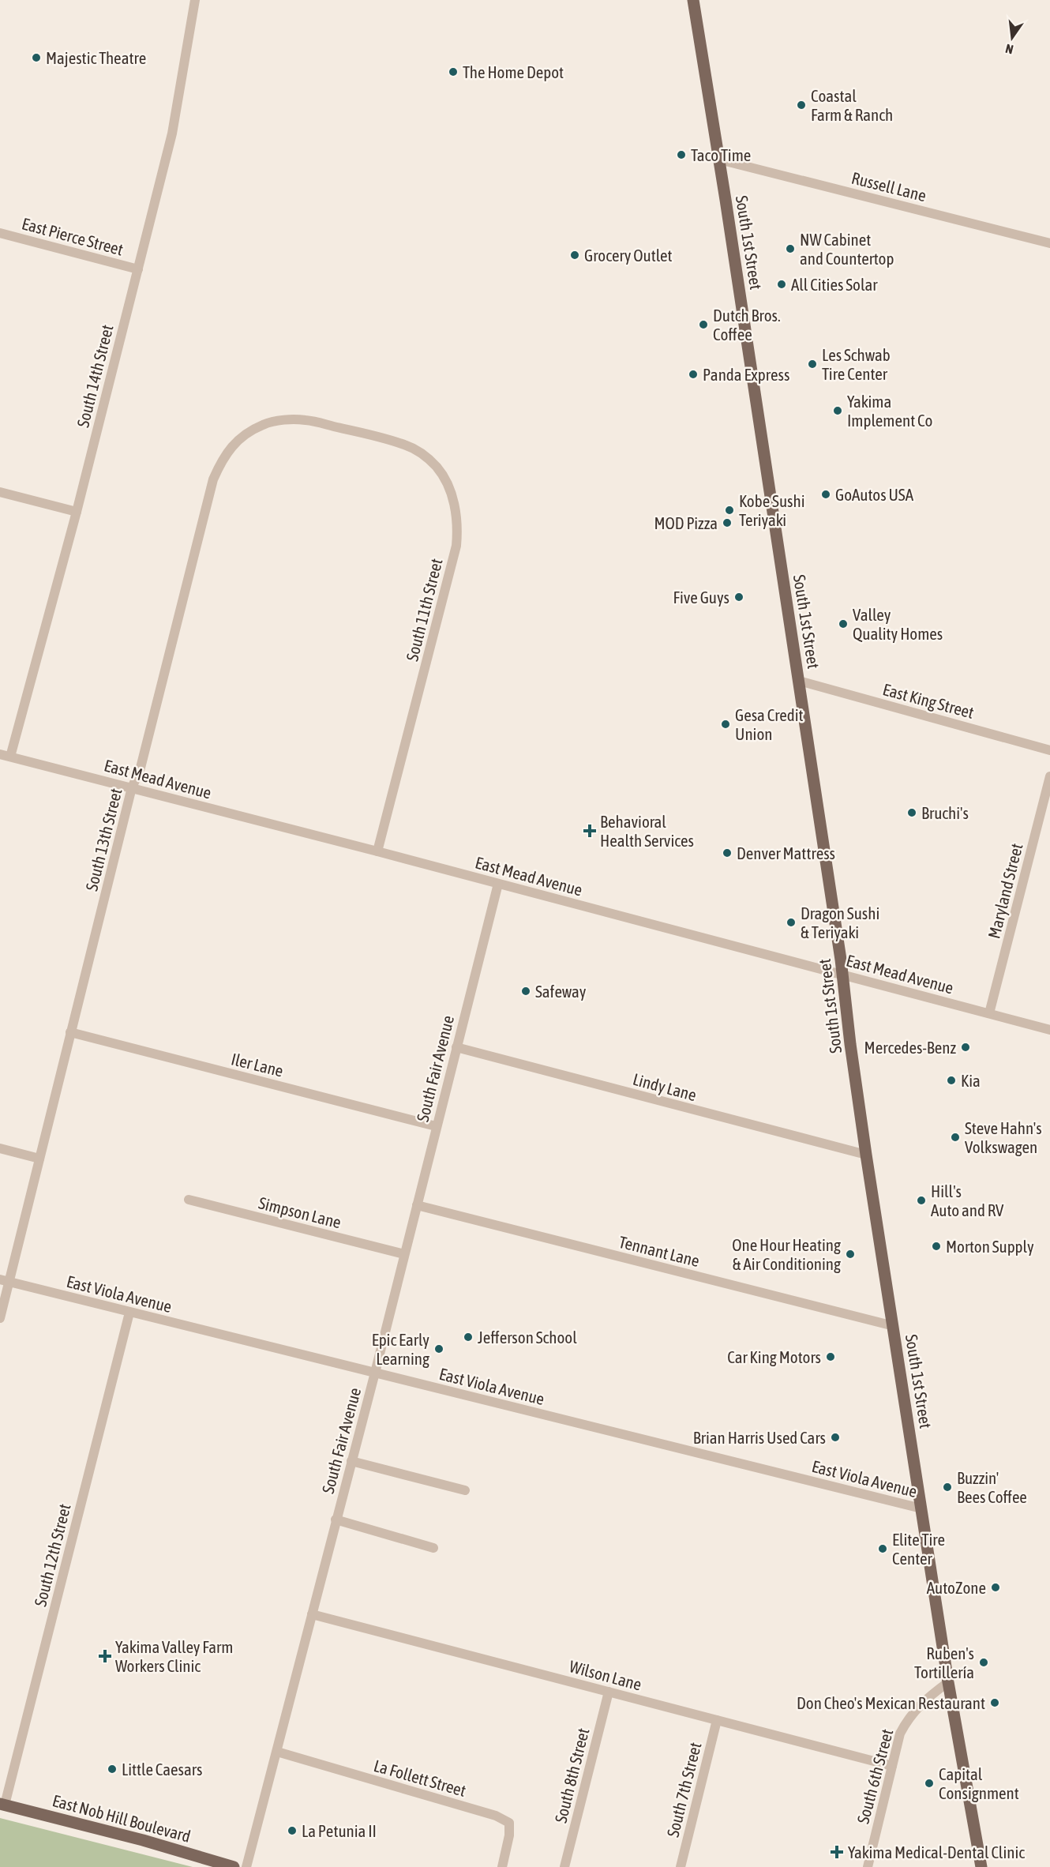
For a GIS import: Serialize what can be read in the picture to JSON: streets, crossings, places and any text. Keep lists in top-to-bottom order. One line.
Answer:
{"streets":{"main road":["South 1st Street","East Nob Hill Boulevard"],"street":["Russell Lane","East Pierce Street","South 14th Street","South 11th Street","East King Street","East Mead Avenue","South 13th Street","Maryland Street","Iler Lane","South Fair Avenue","Lindy Lane","Simpson Lane","Tennant Lane","East Viola Avenue","South 12th Street","Wilson Lane","South 8th Street","South 6th Street","La Follett Street","South 7th Street"]},"crossings":[["Russell Lane","South 1st Street"],["East Pierce Street","South 14th Street"],["South 1st Street","East King Street"],["South 1st Street","East Mead Avenue"],["South 1st Street","Lindy Lane"],["South 1st Street","Tennant Lane"],["South 1st Street","East Viola Avenue"],["South 1st Street","South 6th Street"],["South 14th Street","East Mead Avenue"],["South 11th Street","East Mead Avenue"],["South 11th Street","South 13th Street"],["East Mead Avenue","South 13th Street"],["East Mead Avenue","Maryland Street"],["East Mead Avenue","South Fair Avenue"],["South 13th Street","Iler Lane"],["South 13th Street","East Viola Avenue"],["Iler Lane","South Fair Avenue"],["South Fair Avenue","Lindy Lane"],["South Fair Avenue","Simpson Lane"],["South Fair Avenue","Tennant Lane"],["South Fair Avenue","East Viola Avenue"],["South Fair Avenue","Wilson Lane"],["South Fair Avenue","La Follett Street"],["East Viola Avenue","South 12th Street"],["South 12th Street","East Nob Hill Boulevard"],["Wilson Lane","South 8th Street"],["Wilson Lane","South 6th Street"],["Wilson Lane","South 7th Street"]],"places":{"other":["Majestic Theatre","The Home Depot","Coastal Farm & Ranch","Taco Time","NW Cabinet and Countertop","Grocery Outlet","All Cities Solar","Dutch Bros. Coffee","Les Schwab Tire Center","Panda Express","Yakima Implement Co","GoAutos USA","Kobe Sushi Teriyaki","MOD Pizza","Five Guys","Valley Quality Homes","Gesa Credit Union","Bruchi's","Denver Mattress","Dragon Sushi & Teriyaki","Safeway","Mercedes-Benz","Kia","Steve Hahn's Volkswagen","Hill's Auto and RV","Morton Supply","One Hour Heating & Air Conditioning","Jefferson School","Epic Early Learning","Car King Motors","Brian Harris Used Cars","Buzzin' Bees Coffee","Elite Tire Center","AutoZone","Ruben's Tortillería","Don Cheo's Mexican Restaurant","Little Caesars","Capital Consignment","La Petunia II"],"health":["Behavioral Health Services","Yakima Valley Farm Workers Clinic","Yakima Medical-Dental Clinic"]},"north":"bottom"}
